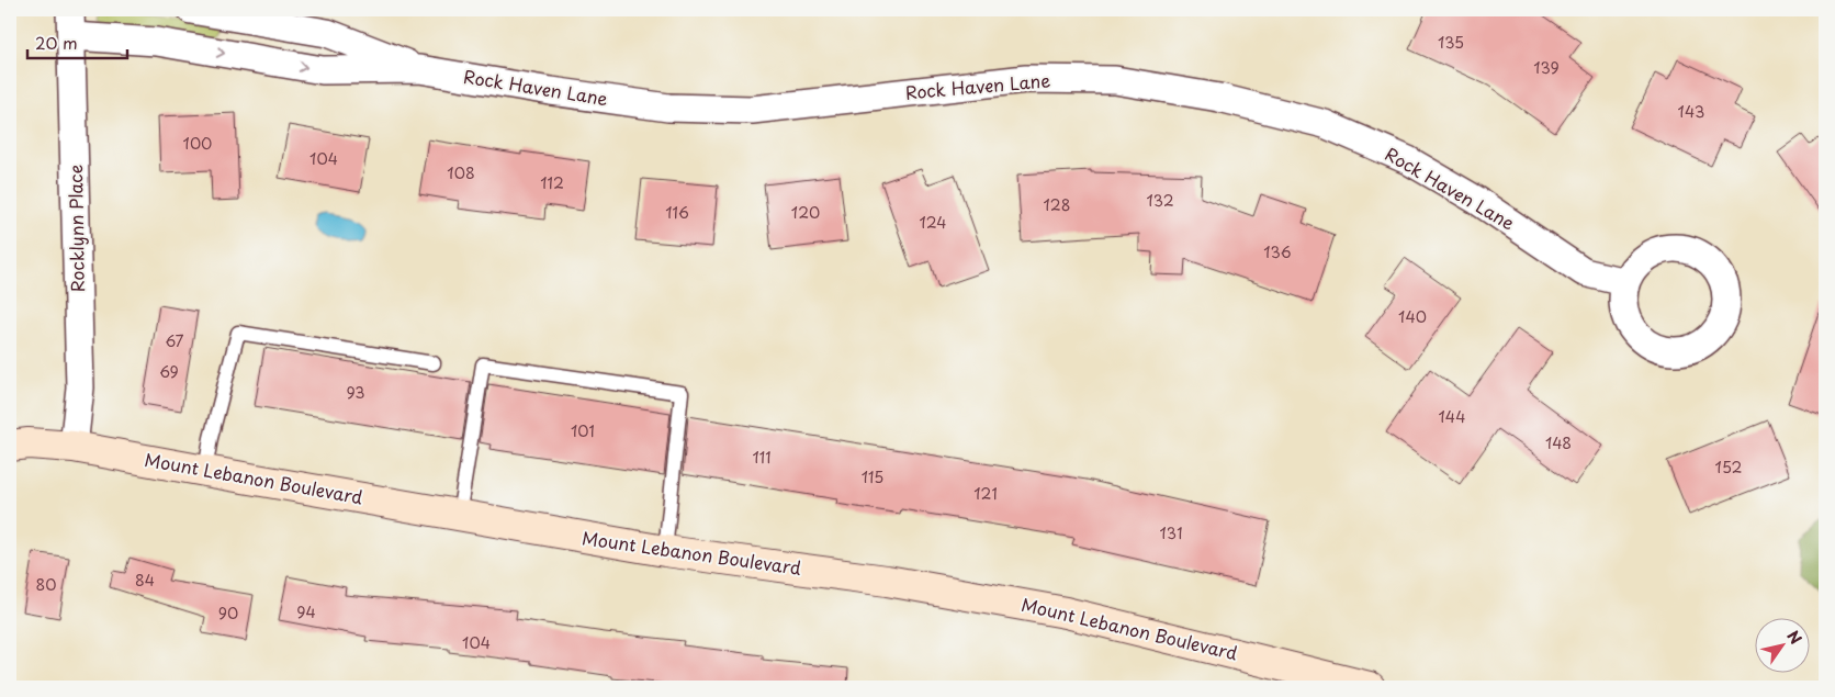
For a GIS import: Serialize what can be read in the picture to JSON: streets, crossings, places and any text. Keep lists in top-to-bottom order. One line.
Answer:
{"streets":{"street":["Rock Haven Lane","Rocklynn Place","Mount Lebanon Boulevard"]},"crossings":[["Rock Haven Lane","Rocklynn Place"],["Rocklynn Place","Mount Lebanon Boulevard"]],"house_numbers":["135","139","143","100","104","108","112","132","128","116","120","124","136","140","67","69","93","144","101","148","111","152","115","121","131","84","80","94","90","104"],"scale_bar":"20 m","north":"top right"}
